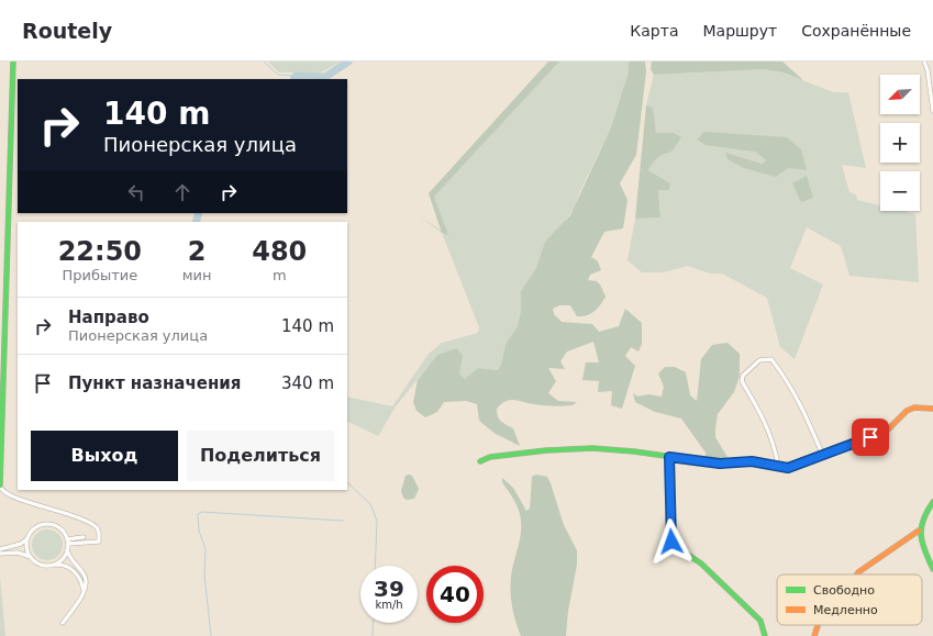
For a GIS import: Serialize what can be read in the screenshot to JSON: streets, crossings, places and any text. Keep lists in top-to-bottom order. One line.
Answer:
{"legend":["Свободно","Медленно"],"north":"bottom left","page":{"header":"Routely","nav":["Карта","Маршрут","Сохранённые"],"map_buttons":["+","−"],"turn":["140 m","Пионерская улица"],"eta":["22:50","Прибытие","2","мин","480","m"],"list":[{"name":"Направо","note":"Пионерская улица","value":"140 m"},{"name":"Пункт назначения","value":"340 m"}],"buttons":["Выход","Поделиться"],"speed":"39 km/h","limit":"40"}}
